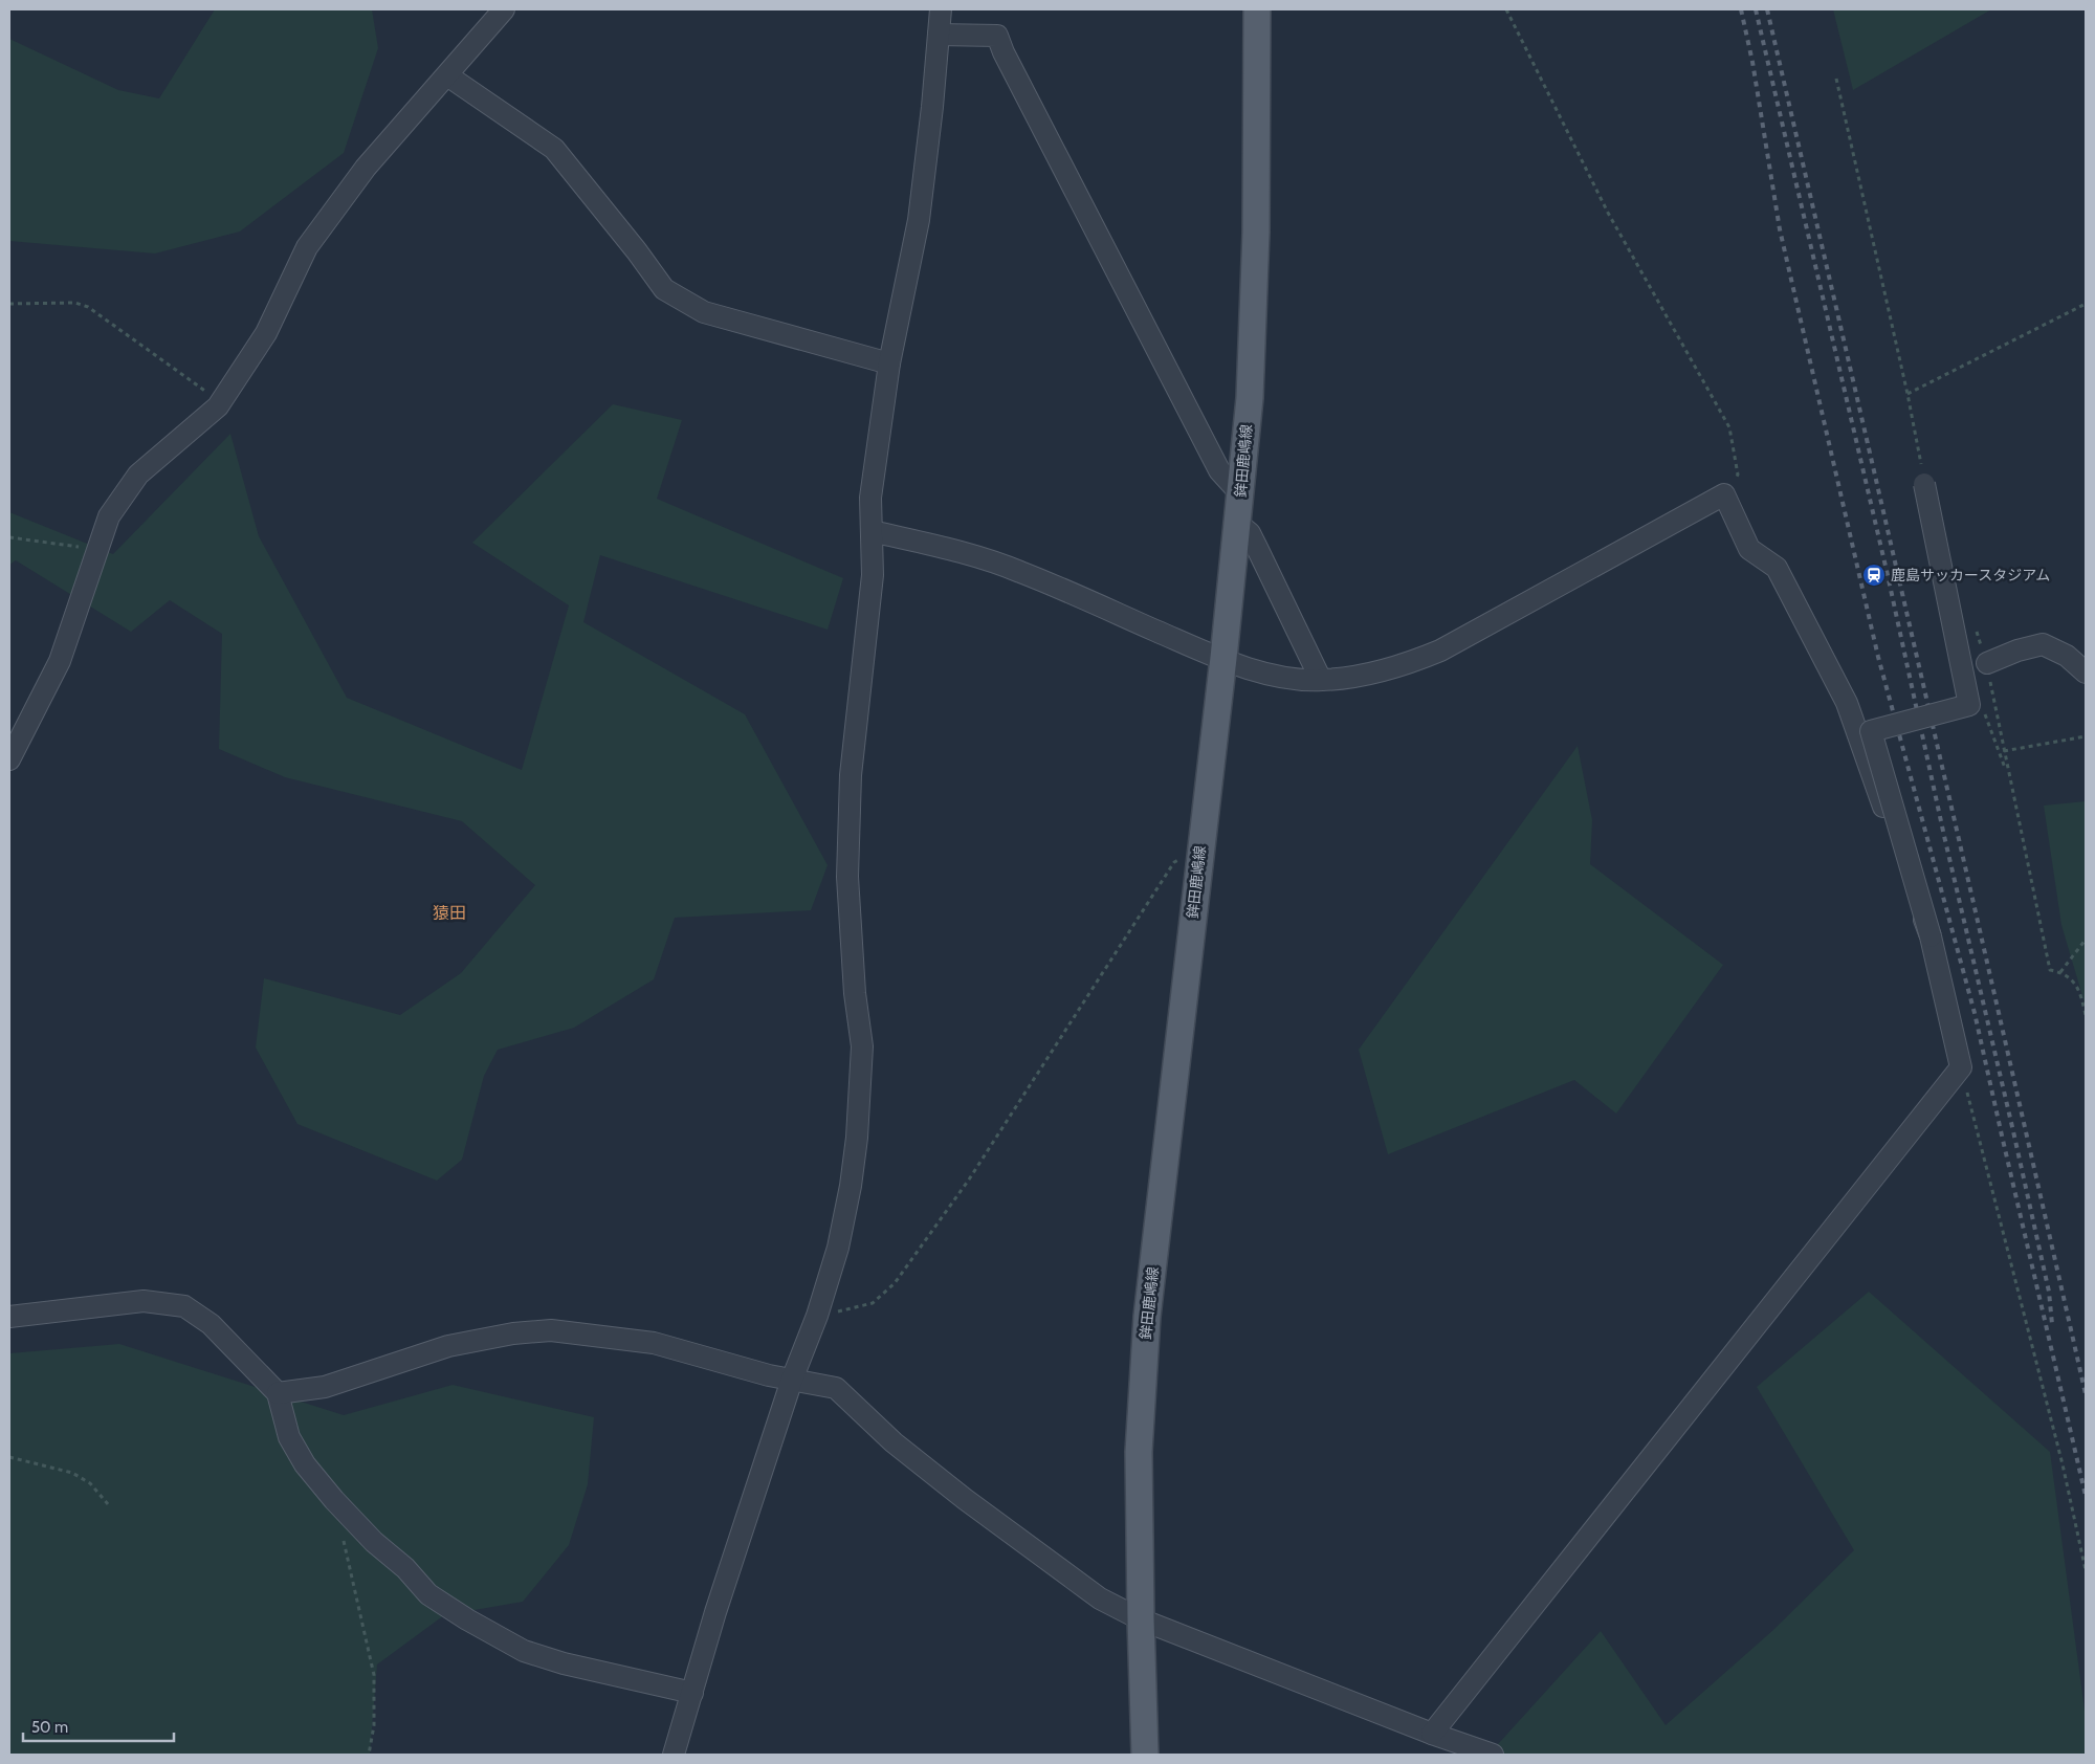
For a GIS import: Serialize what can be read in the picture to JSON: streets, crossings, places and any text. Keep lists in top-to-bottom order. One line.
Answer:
{"streets":{"main road":["鉾田鹿嶋線"]},"districts":["猿田"],"places":{"station":["鹿島サッカースタジアム"]},"scale_bar":"50 m"}
